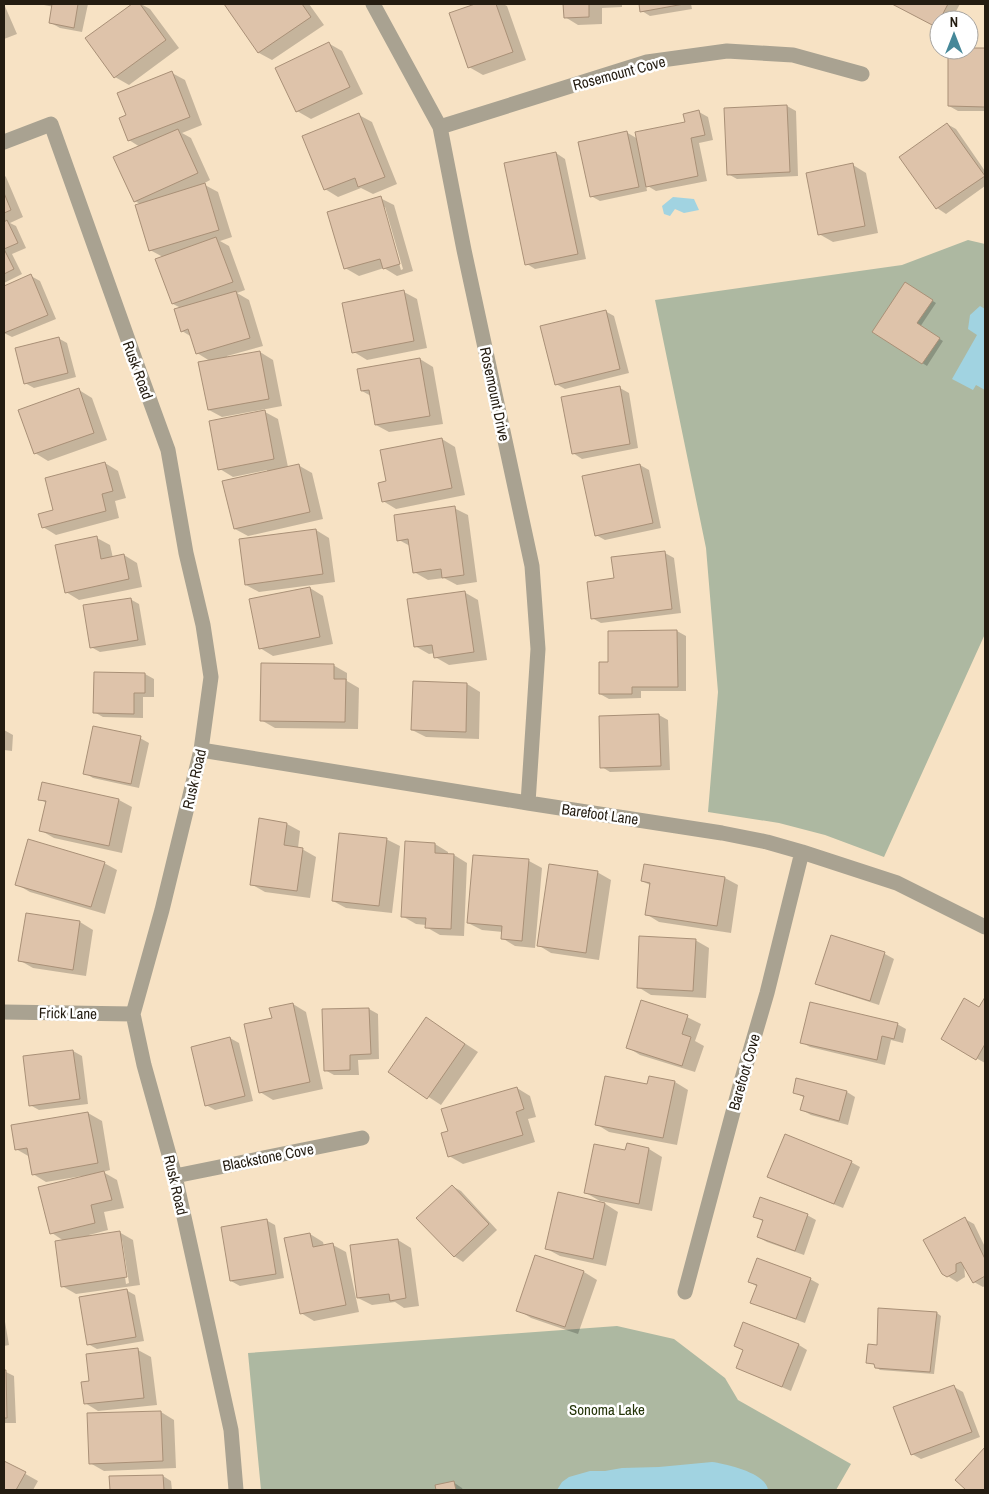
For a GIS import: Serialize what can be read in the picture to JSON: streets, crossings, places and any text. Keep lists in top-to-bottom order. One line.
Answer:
{"streets":{"street":["Rosemount Cove","Rusk Road","Rosemount Drive","Barefoot Lane","Frick Lane","Barefoot Cove","Blackstone Cove"]},"crossings":[["Rosemount Cove","Rosemount Drive"],["Rusk Road","Barefoot Lane"],["Rusk Road","Frick Lane"],["Rusk Road","Blackstone Cove"],["Rosemount Drive","Barefoot Lane"],["Barefoot Lane","Barefoot Cove"]],"parks":["Sonoma Lake"],"north":"top"}
